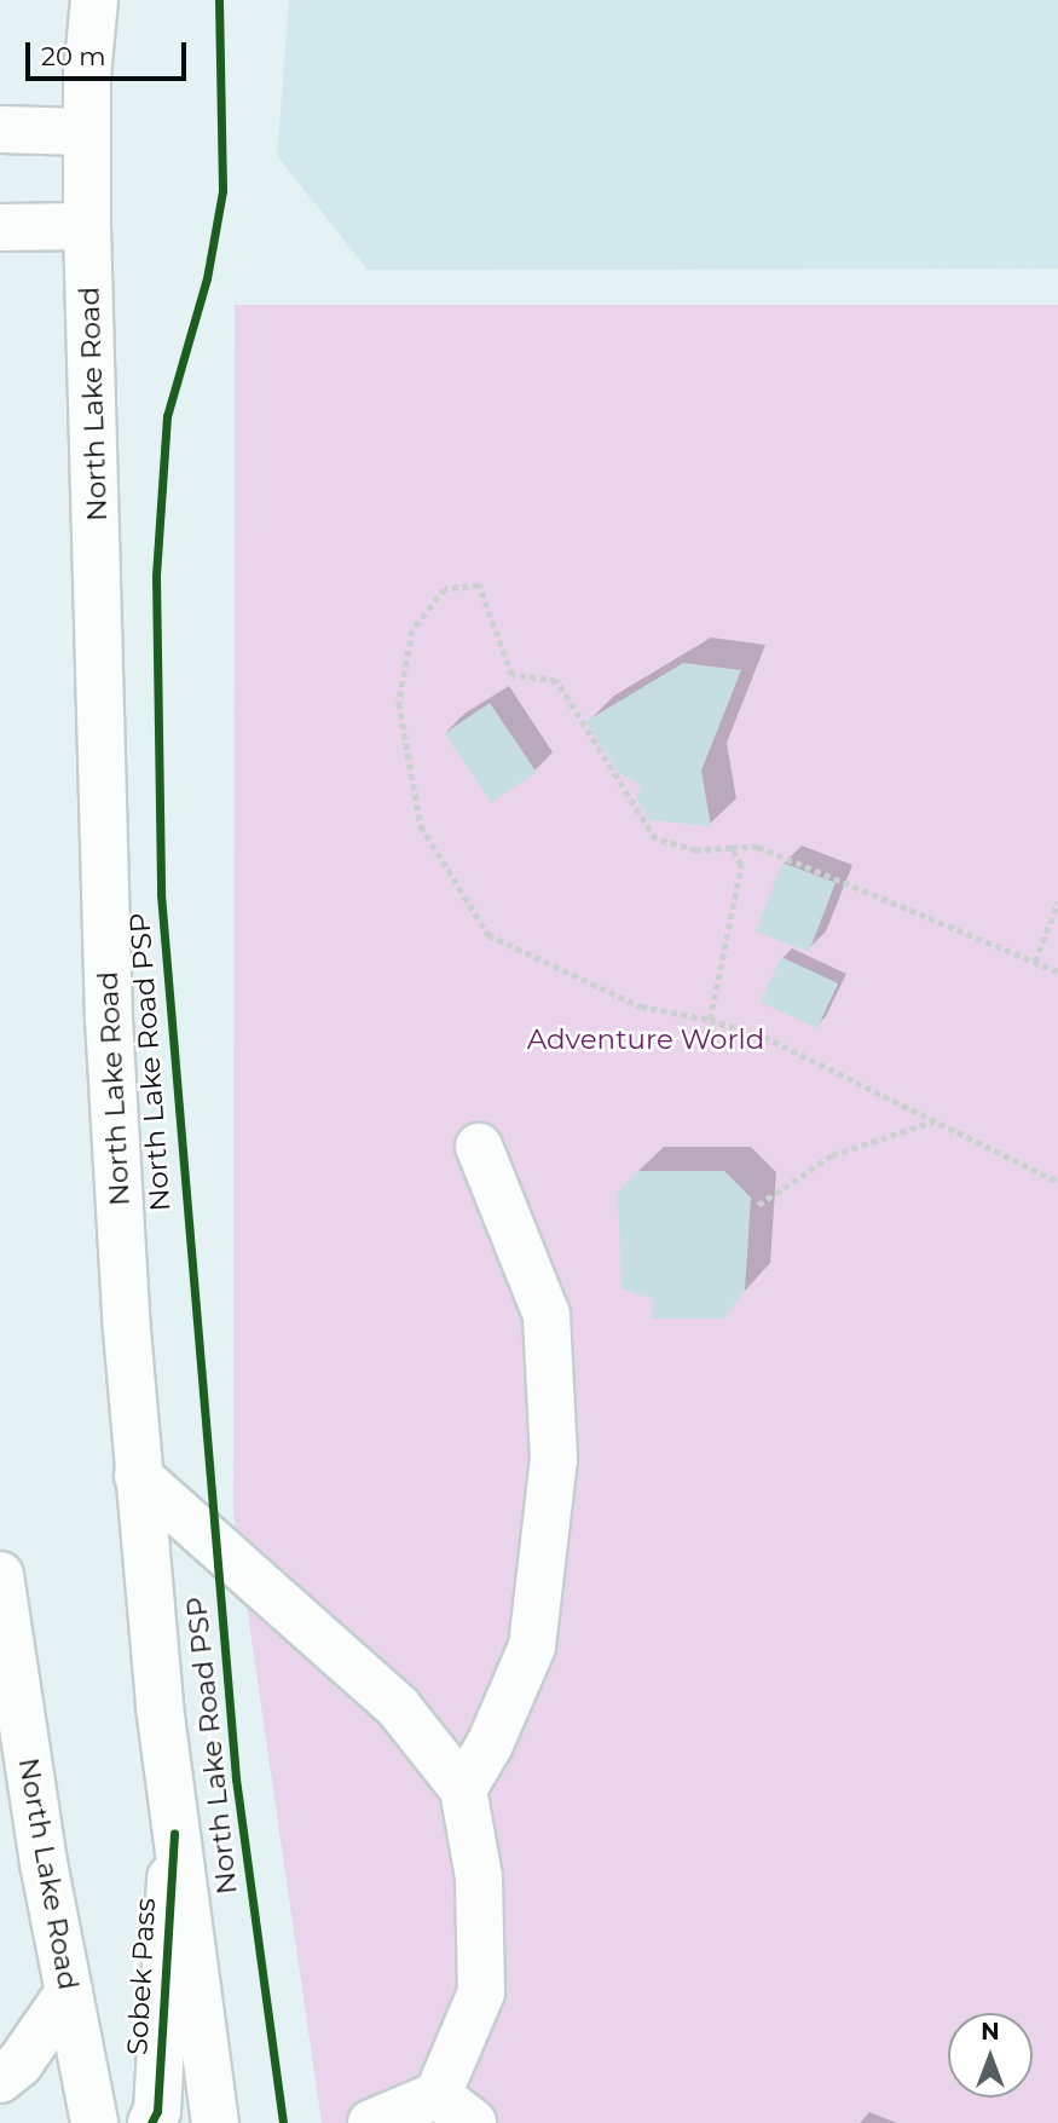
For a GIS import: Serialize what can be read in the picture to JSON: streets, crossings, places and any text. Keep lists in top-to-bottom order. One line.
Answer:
{"streets":{"main road":["North Lake Road","Sobek Pass"],"cycle path":["North Lake Road PSP"]},"crossings":[["North Lake Road","Sobek Pass"]],"parks":["Adventure World"],"scale_bar":"20 m","north":"top"}
